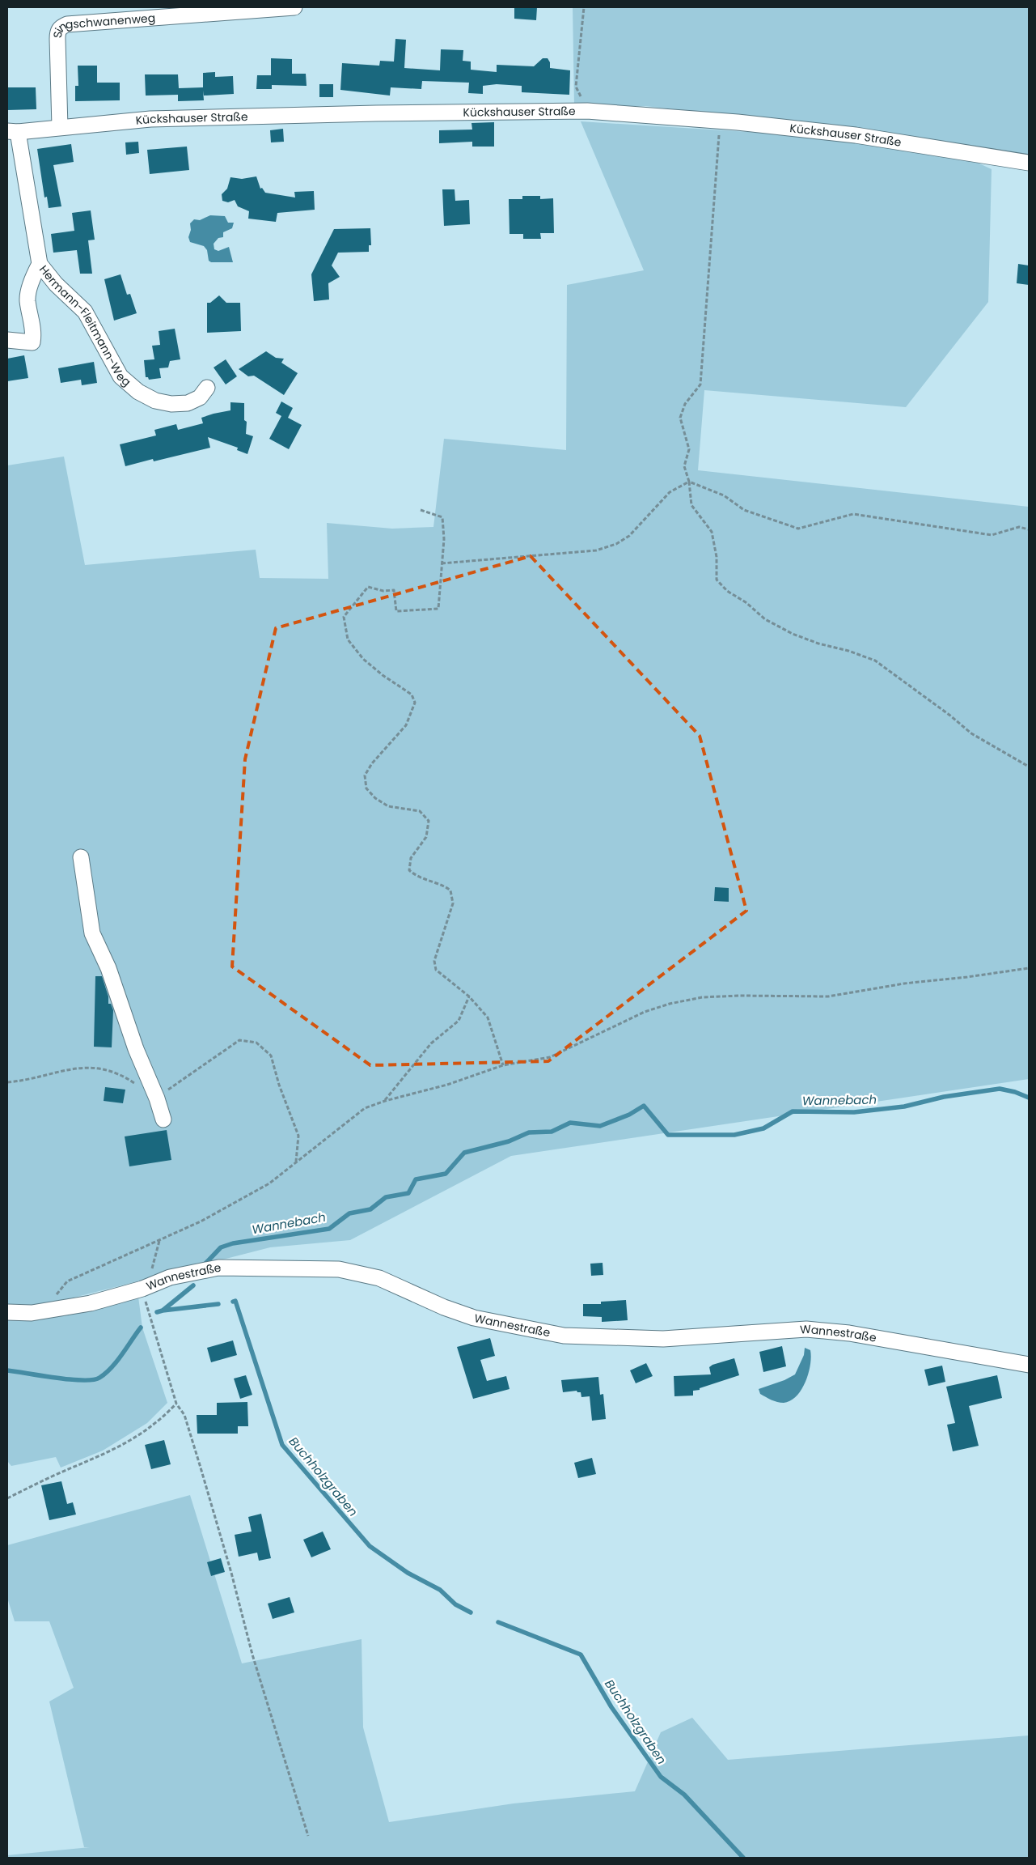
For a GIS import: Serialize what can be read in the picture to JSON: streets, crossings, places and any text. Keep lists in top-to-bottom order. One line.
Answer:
{"streets":{"street":["Singschwanenweg","Kückshauser Straße","Hermann-Fleitmann-Weg","Wannestraße"]},"crossings":[["Singschwanenweg","Kückshauser Straße"],["Kückshauser Straße","Hermann-Fleitmann-Weg"]],"water":["Wannebach","Buchholzgraben"]}
